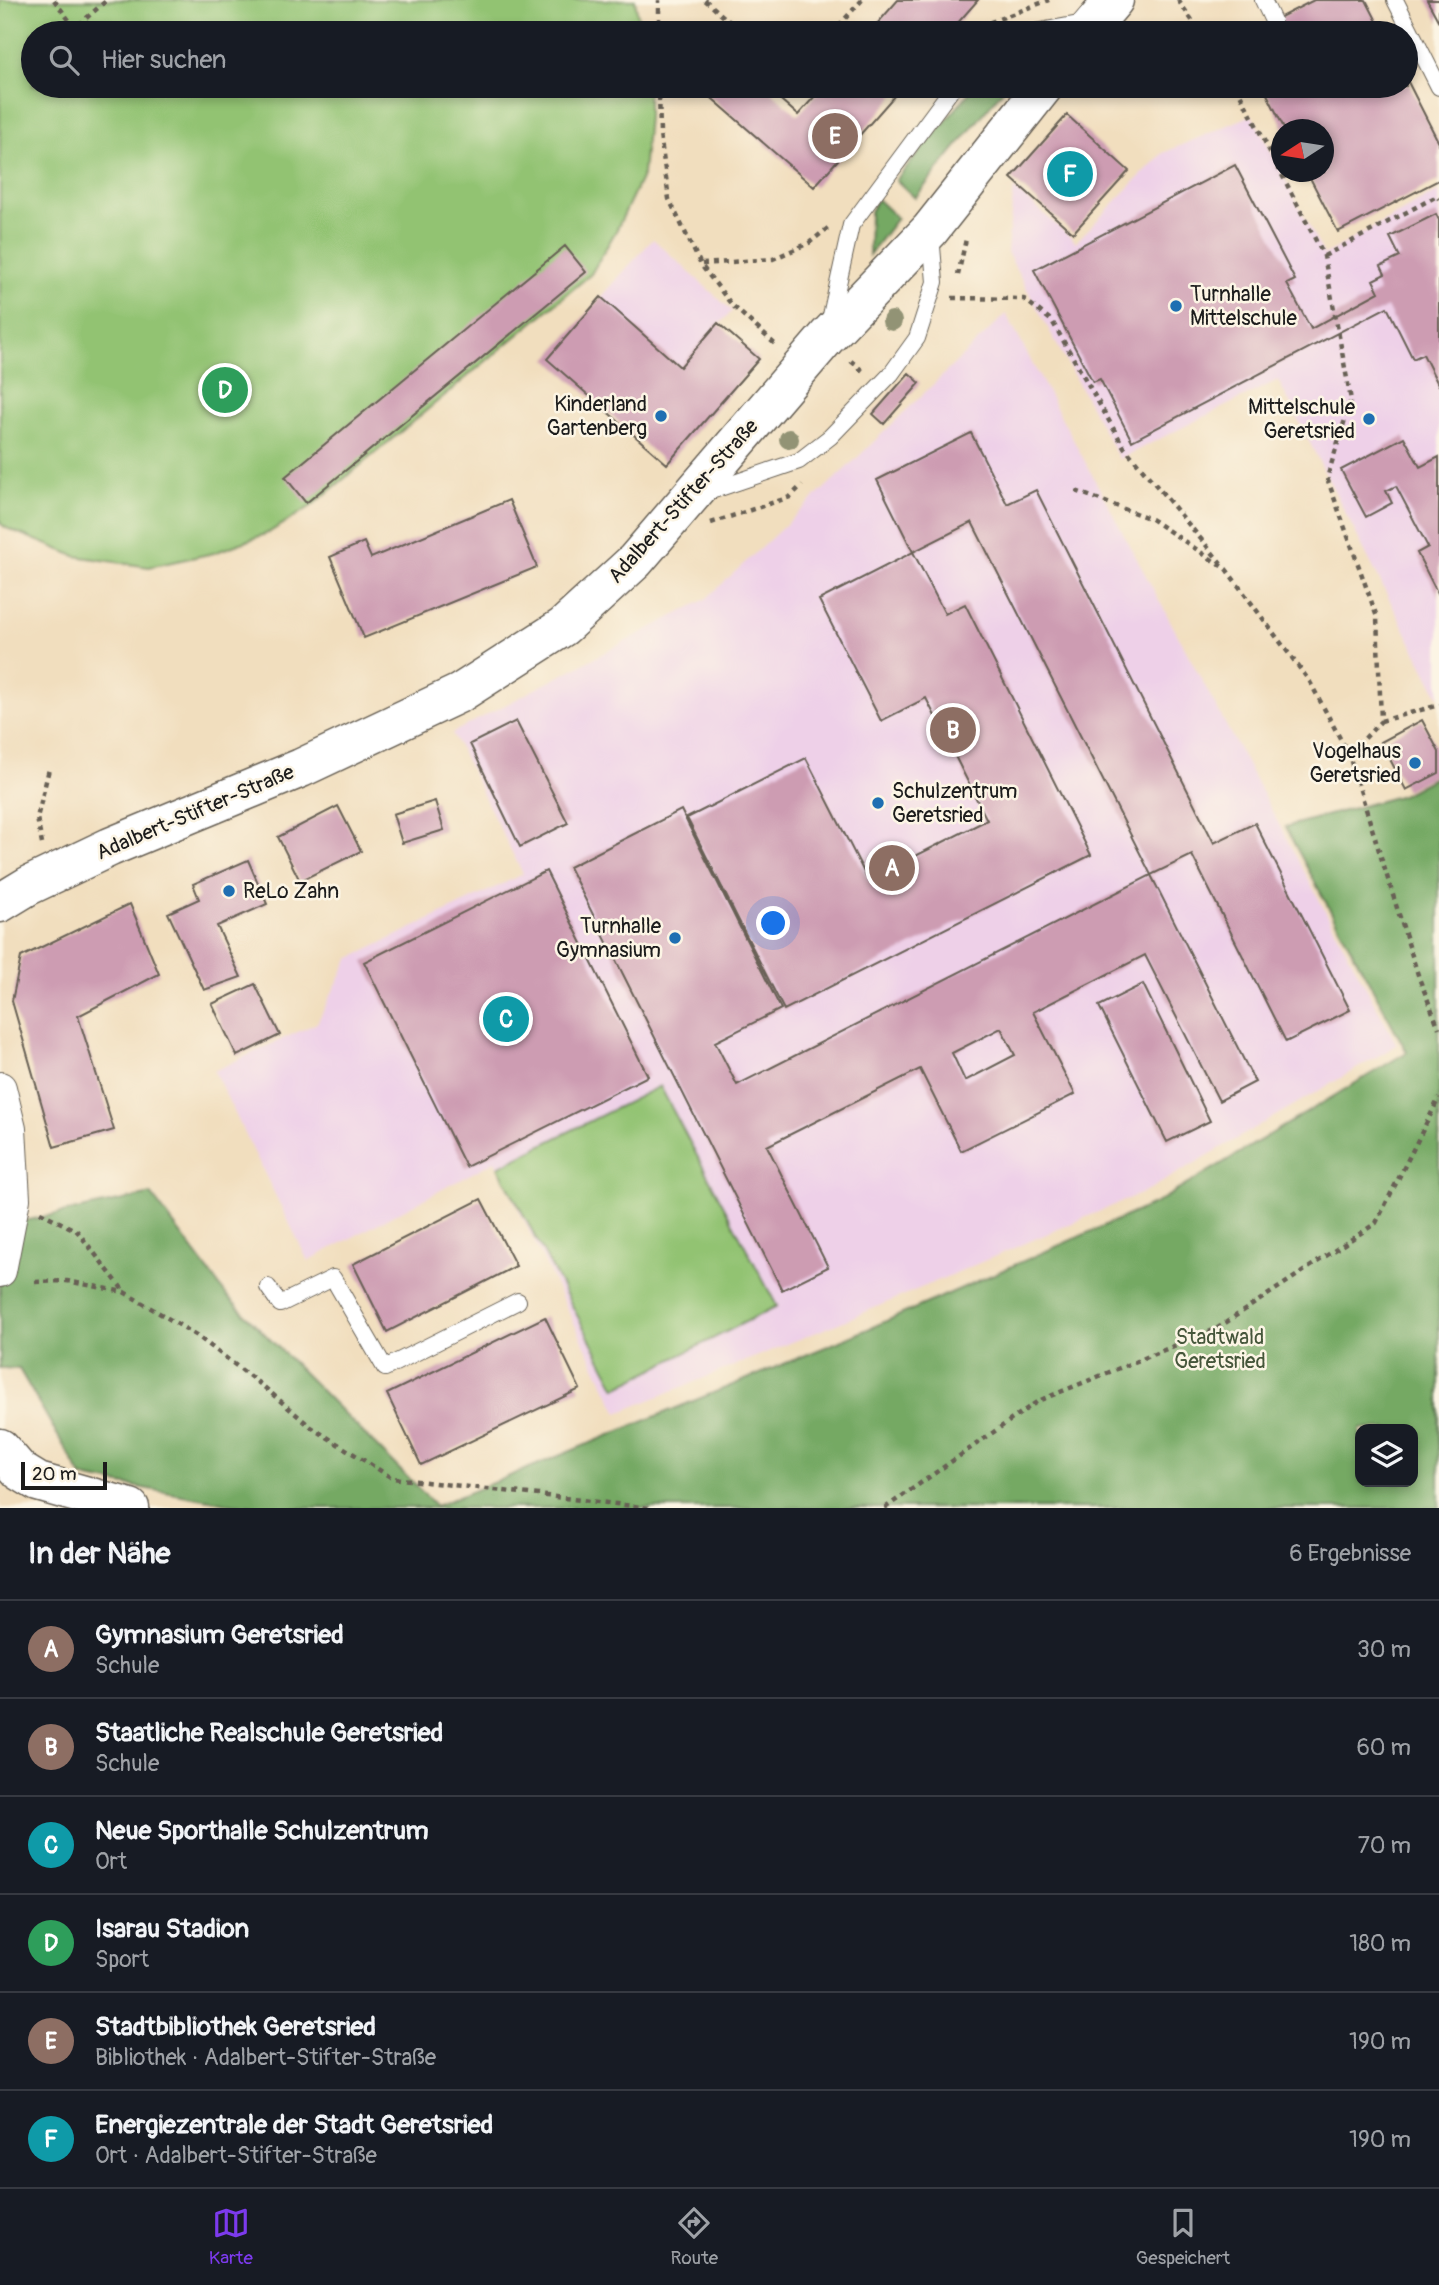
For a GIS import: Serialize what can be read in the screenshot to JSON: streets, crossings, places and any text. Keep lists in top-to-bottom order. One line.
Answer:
{"streets":{"street":["Adalbert-Stifter-Straße"]},"parks":["Stadtwald Geretsried"],"places":["Turnhalle Mittelschule","Kinderland Gartenberg","Mittelschule Geretsried","Vogelhaus Geretsried","Schulzentrum Geretsried","ReLo Zahn","Turnhalle Gymnasium"],"scale_bar":"20 m","north":"left","page":{"search":"Hier suchen","pins":["E","F","D","B","A","C"],"scale":"20 m","heading":["In der Nähe","6 Ergebnisse"],"list":[{"mark":"A","name":"Gymnasium Geretsried","note":"Schule","value":"30 m"},{"mark":"B","name":"Staatliche Realschule Geretsried","note":"Schule","value":"60 m"},{"mark":"C","name":"Neue Sporthalle Schulzentrum","note":"Ort","value":"70 m"},{"mark":"D","name":"Isarau Stadion","note":"Sport","value":"180 m"},{"mark":"E","name":"Stadtbibliothek Geretsried","note":"Bibliothek · Adalbert-Stifter-Straße","value":"190 m"},{"mark":"F","name":"Energiezentrale der Stadt Geretsried","note":"Ort · Adalbert-Stifter-Straße","value":"190 m"}],"nav":["Karte","Route","Gespeichert"]}}
